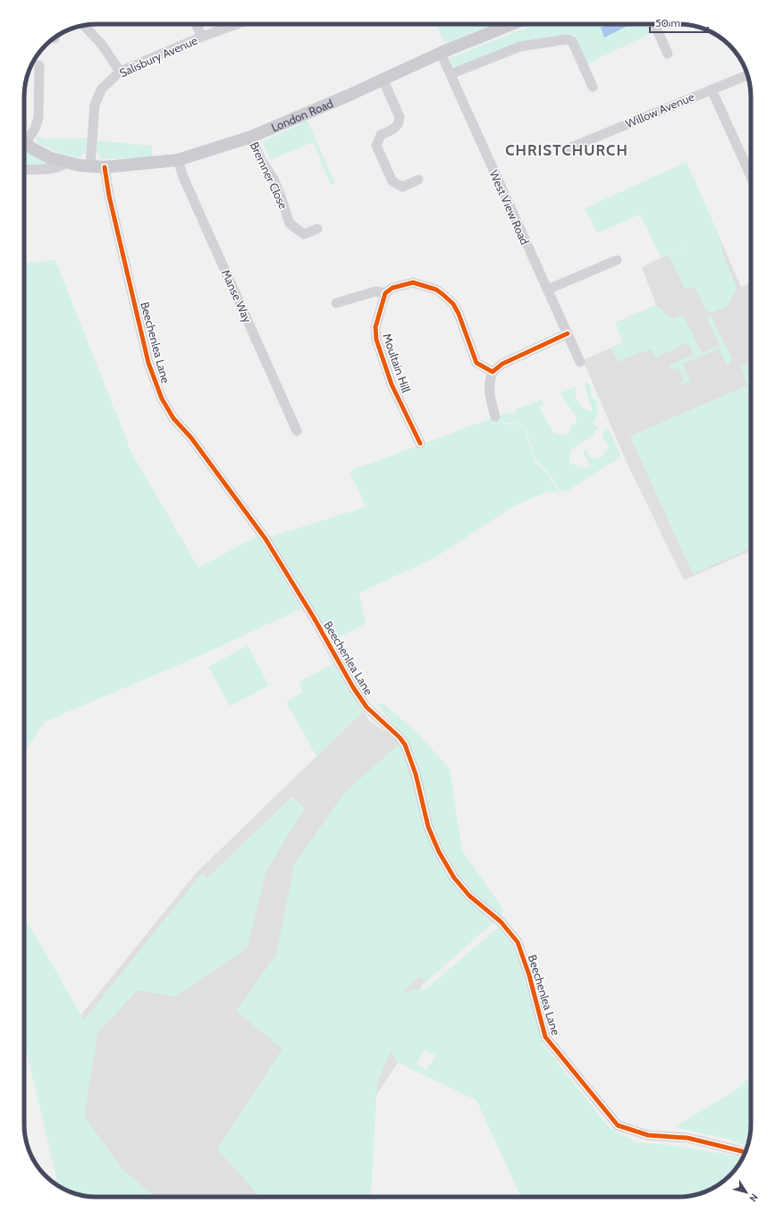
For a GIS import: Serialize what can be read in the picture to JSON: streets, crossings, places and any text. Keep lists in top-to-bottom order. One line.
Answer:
{"streets":{"main road":["London Road"],"street":["Salisbury Avenue","Willow Avenue","Bremner Close","West View Road","Manse Way","Beechenlea Lane","Moultain Hill"]},"crossings":[["Salisbury Avenue","London Road"],["London Road","Bremner Close"],["London Road","West View Road"],["London Road","Manse Way"],["London Road","Beechenlea Lane"]],"districts":["CHRISTCHURCH"],"scale_bar":"50 m","north":"bottom right"}
